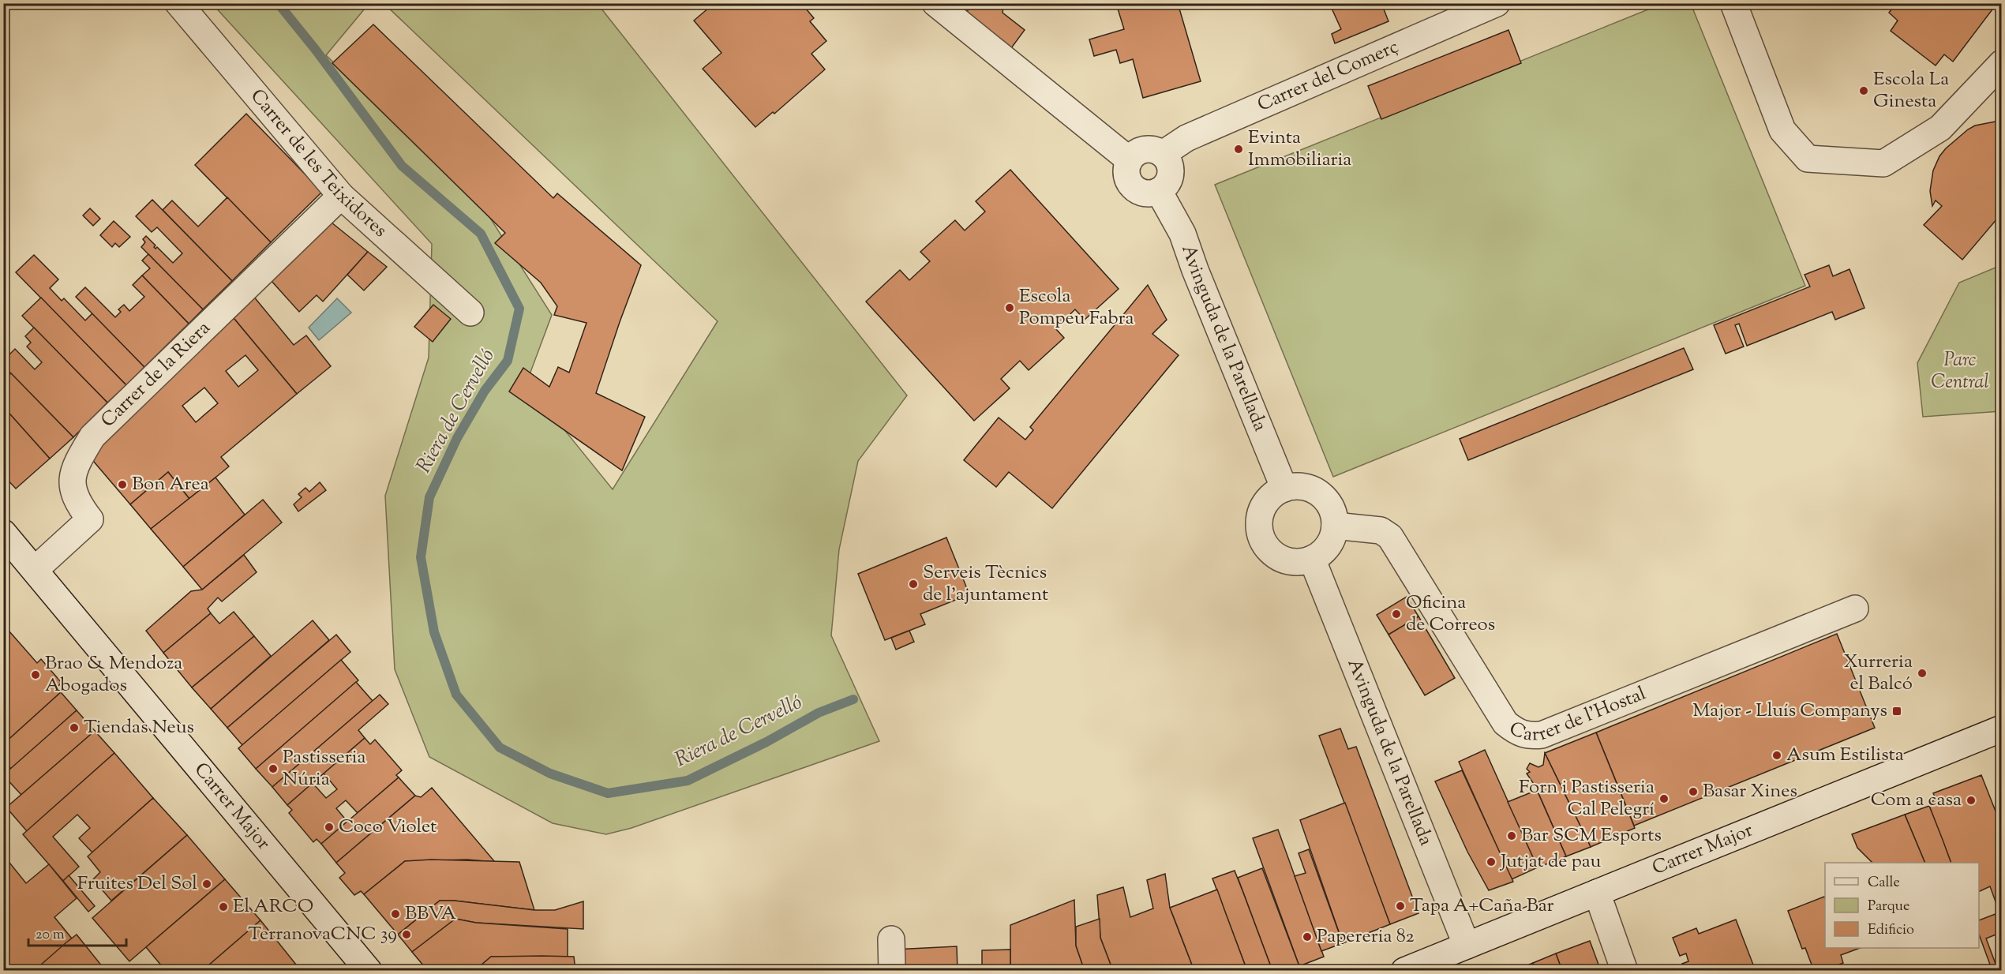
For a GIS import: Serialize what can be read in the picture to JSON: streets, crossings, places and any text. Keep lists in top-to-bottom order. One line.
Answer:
{"streets":{"street":["Carrer del Comerç","Carrer de les Teixidores","Avinguda de la Parellada","Carrer de la Riera","Carrer de l'Hostal","Carrer Major"]},"crossings":[["Carrer del Comerç","Avinguda de la Parellada"],["Carrer de les Teixidores","Carrer de la Riera"],["Avinguda de la Parellada","Carrer de l'Hostal"],["Avinguda de la Parellada","Carrer Major"],["Carrer de la Riera","Carrer Major"]],"water":["Riera de Cervelló"],"parks":["Parc Central"],"places":{"other":["Escola La Ginesta","Evinta Immobiliaria","Escola Pompeu Fabra","Bon Area","Serveis Tècnics de l'ajuntament","Oficina de Correos","Xurreria el Balcó","Brao & Mendoza Abogados","Tiendas Neus","Asum Estilista","Pastisseria Núria","Basar Xines","Forn i Pastisseria Cal Pelegrí","Com a casa","Coco Violet","Bar SCM Esports","Jutjat de pau","Fruites Del Sol","Tapa A+Caña Bar","El ARCO","BBVA","TerranovaCNC 39","Papereria 82"],"transit":["Major - Lluís Companys"]},"legend":["Calle","Parque","Edificio"],"scale_bar":"20 m"}
